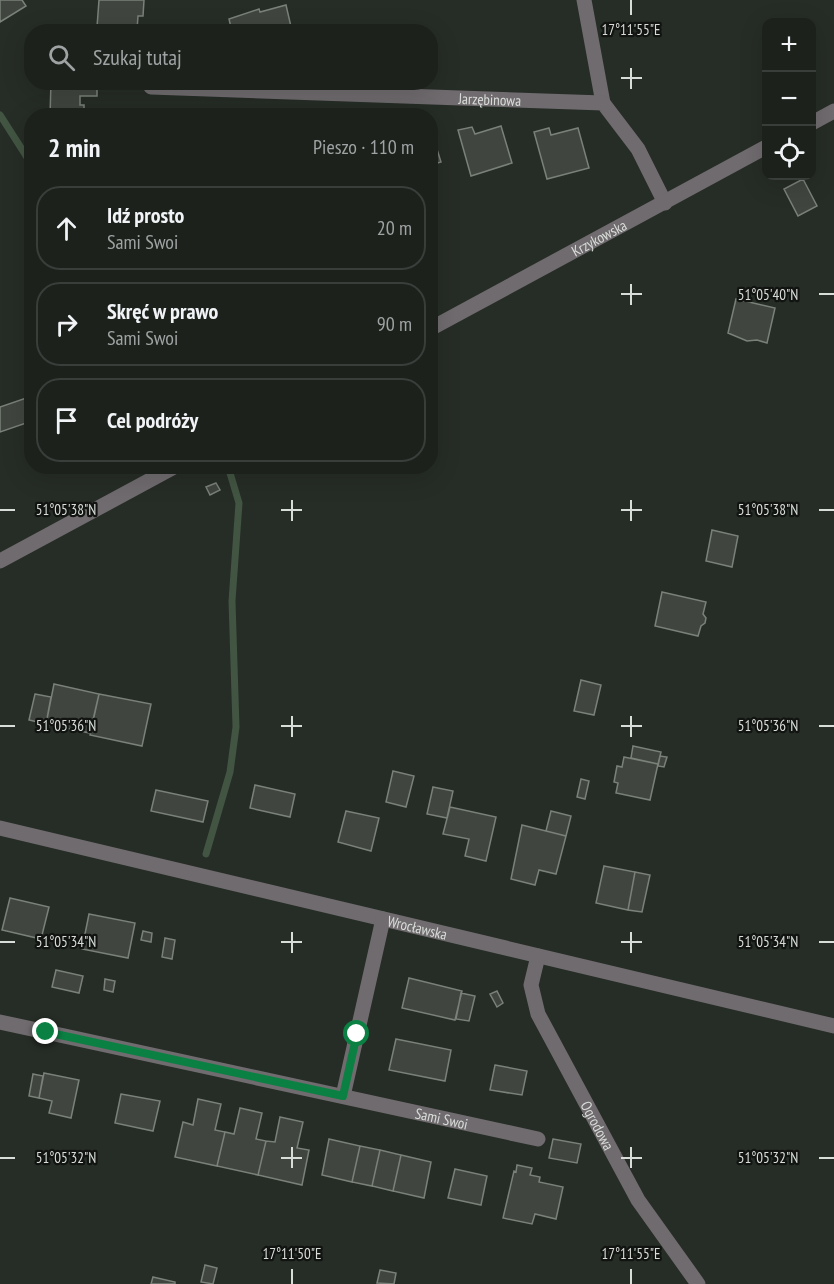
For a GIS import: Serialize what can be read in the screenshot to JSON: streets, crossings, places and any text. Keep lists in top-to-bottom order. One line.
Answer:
{"streets":{"street":["Jarzębinowa","Krzykowska","Wrocławska","Sami Swoi","Ogrodowa"]},"crossings":[["Wrocławska","Ogrodowa"]],"page":{"map_buttons":["+","−"],"search":"Szukaj tutaj","heading":["2 min","Pieszo · 110 m"],"list":[["Idź prosto","Sami Swoi","20 m"],["Skręć w prawo","Sami Swoi","90 m"],"Cel podróży"]},"coordinates":["17°11'55\"E","51°05'40\"N","51°05'38\"N","51°05'36\"N","51°05'34\"N","51°05'32\"N","17°11'50\"E"]}
